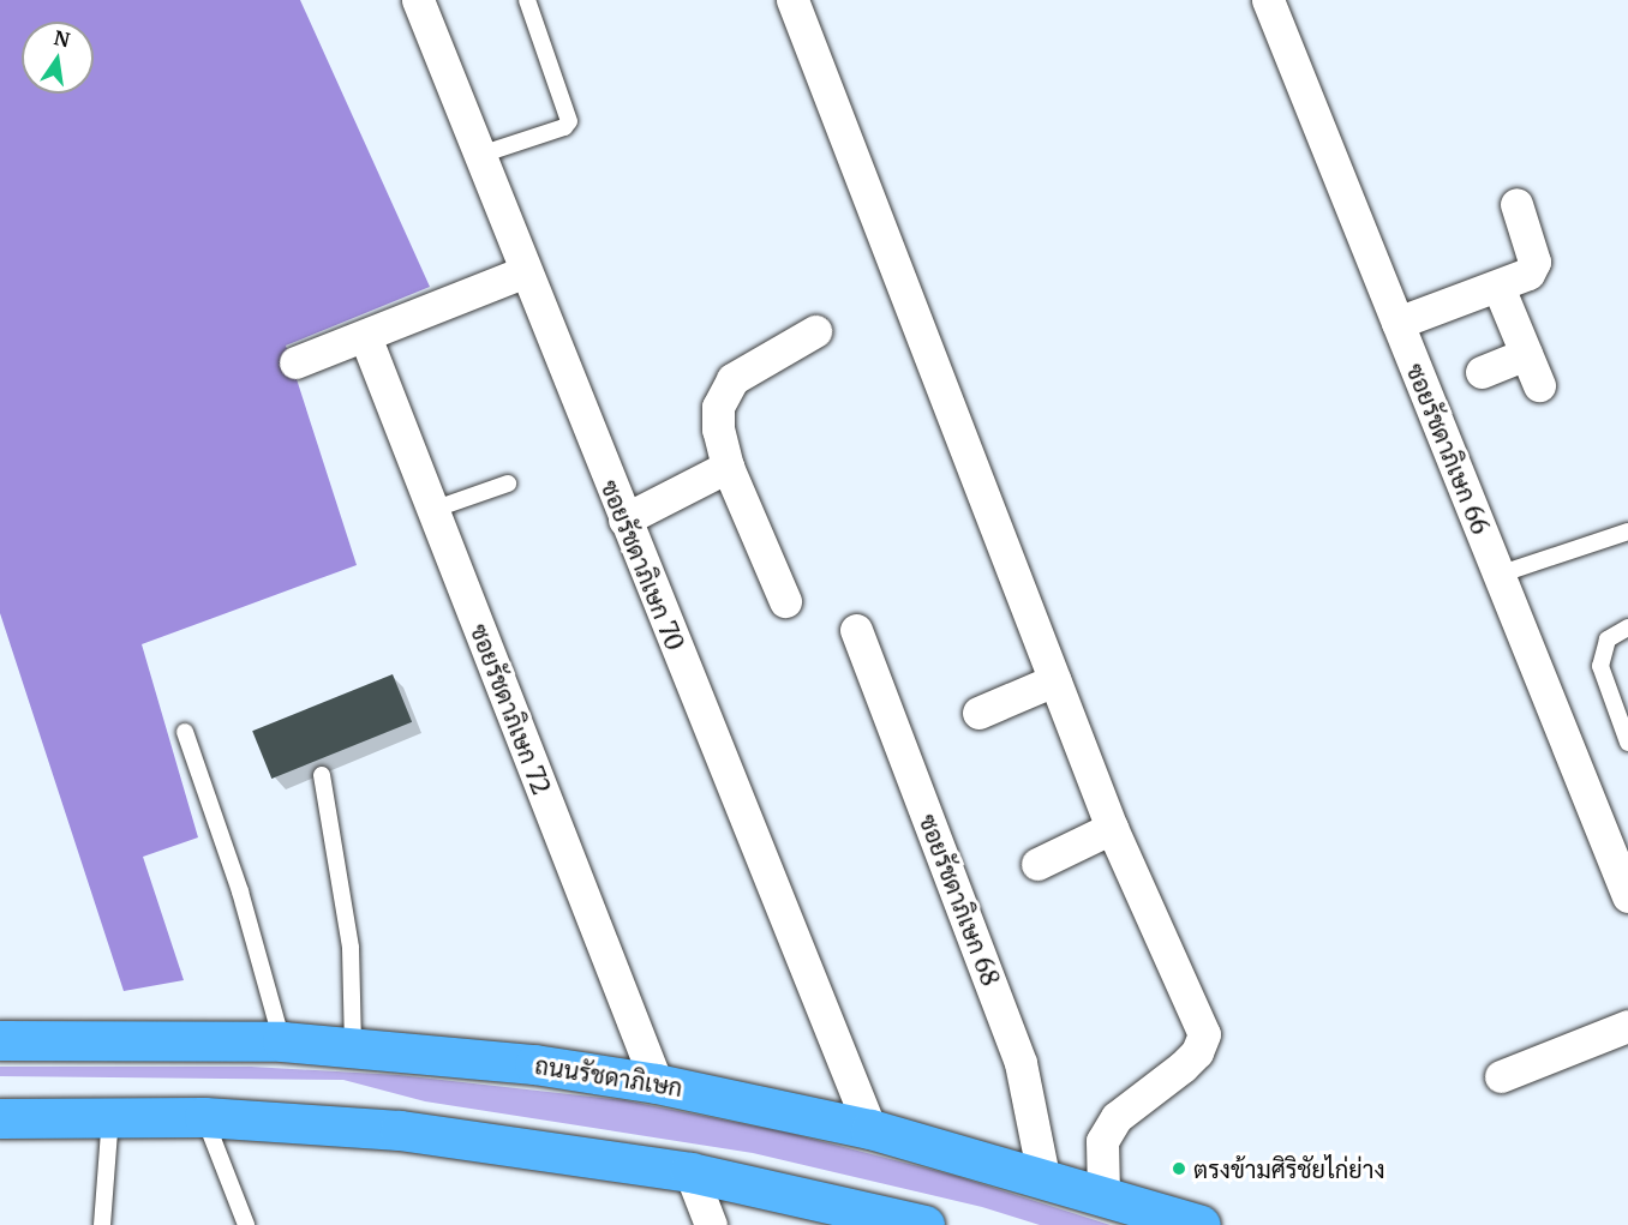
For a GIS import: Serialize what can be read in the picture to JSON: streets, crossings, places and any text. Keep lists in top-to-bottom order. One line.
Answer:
{"streets":{"main road":["ถนนรัชดาภิเษก"],"street":["ซอยรัชดาภิเษก 66","ซอยรัชดาภิเษก 70","ซอยรัชดาภิเษก 72","ซอยรัชดาภิเษก 68"]},"crossings":[["ซอยรัชดาภิเษก 70","ถนนรัชดาภิเษก"],["ซอยรัชดาภิเษก 72","ถนนรัชดาภิเษก"],["ซอยรัชดาภิเษก 68","ถนนรัชดาภิเษก"]],"places":["ตรงข้ามศิริชัยไก่ย่าง"],"north":"top"}
